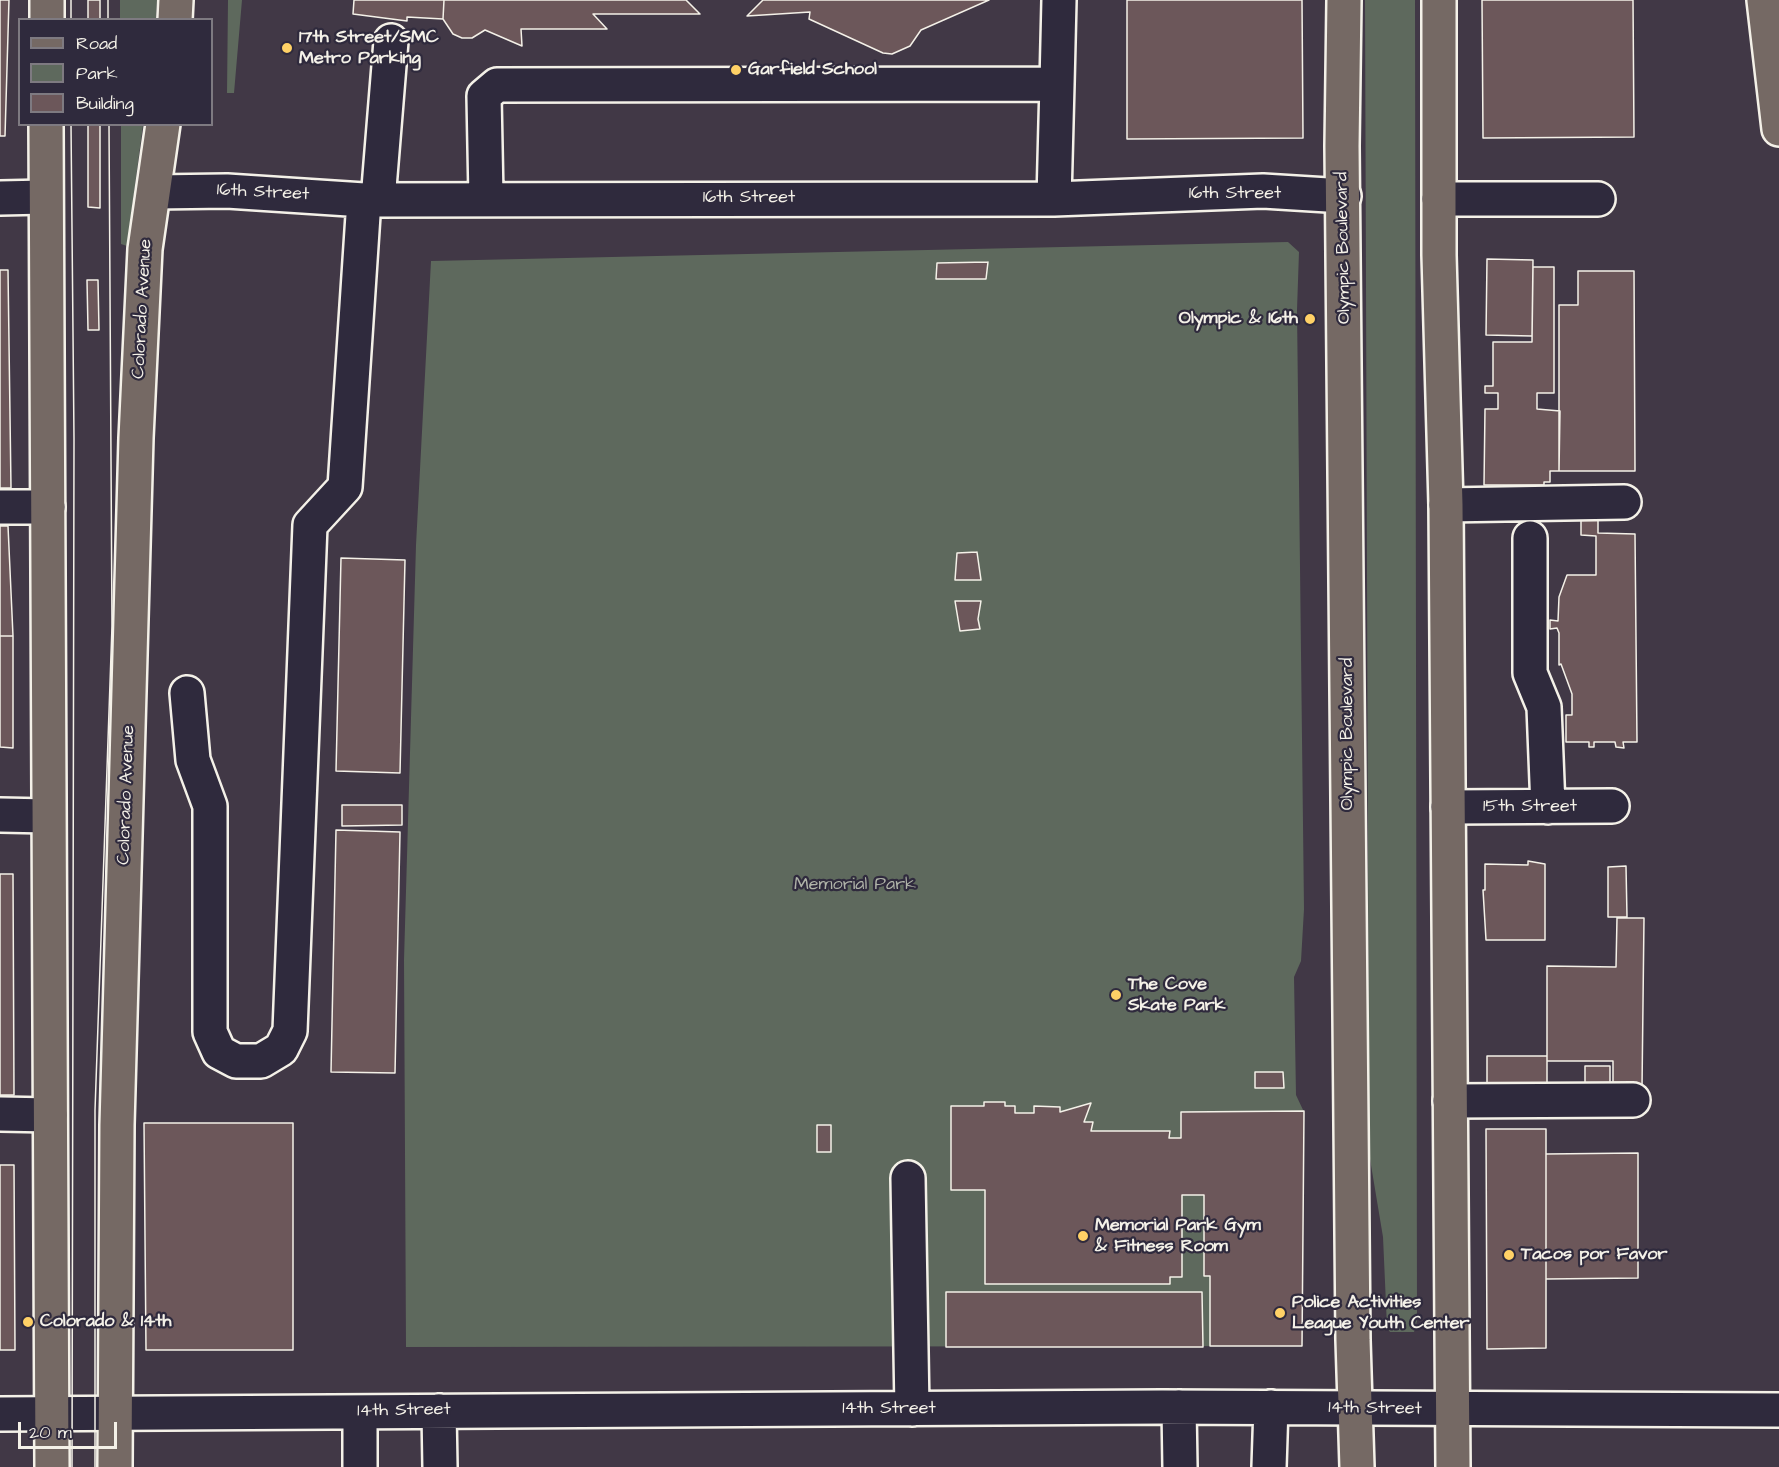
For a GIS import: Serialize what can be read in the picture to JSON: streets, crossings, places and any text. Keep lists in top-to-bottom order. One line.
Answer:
{"streets":{"main road":["Olympic Boulevard","Colorado Avenue"],"street":["16th Street","15th Street","14th Street"]},"crossings":[["16th Street","Olympic Boulevard"],["16th Street","Colorado Avenue"],["Olympic Boulevard","14th Street"],["Colorado Avenue","14th Street"]],"parks":["Memorial Park"],"places":["17th Street/SMC Metro Parking","Garfield School","Olympic & 16th","The Cove Skate Park","Memorial Park Gym & Fitness Room","Tacos por Favor","Police Activities League Youth Center","Colorado & 14th"],"legend":["Road","Park","Building"],"scale_bar":"20 m"}
